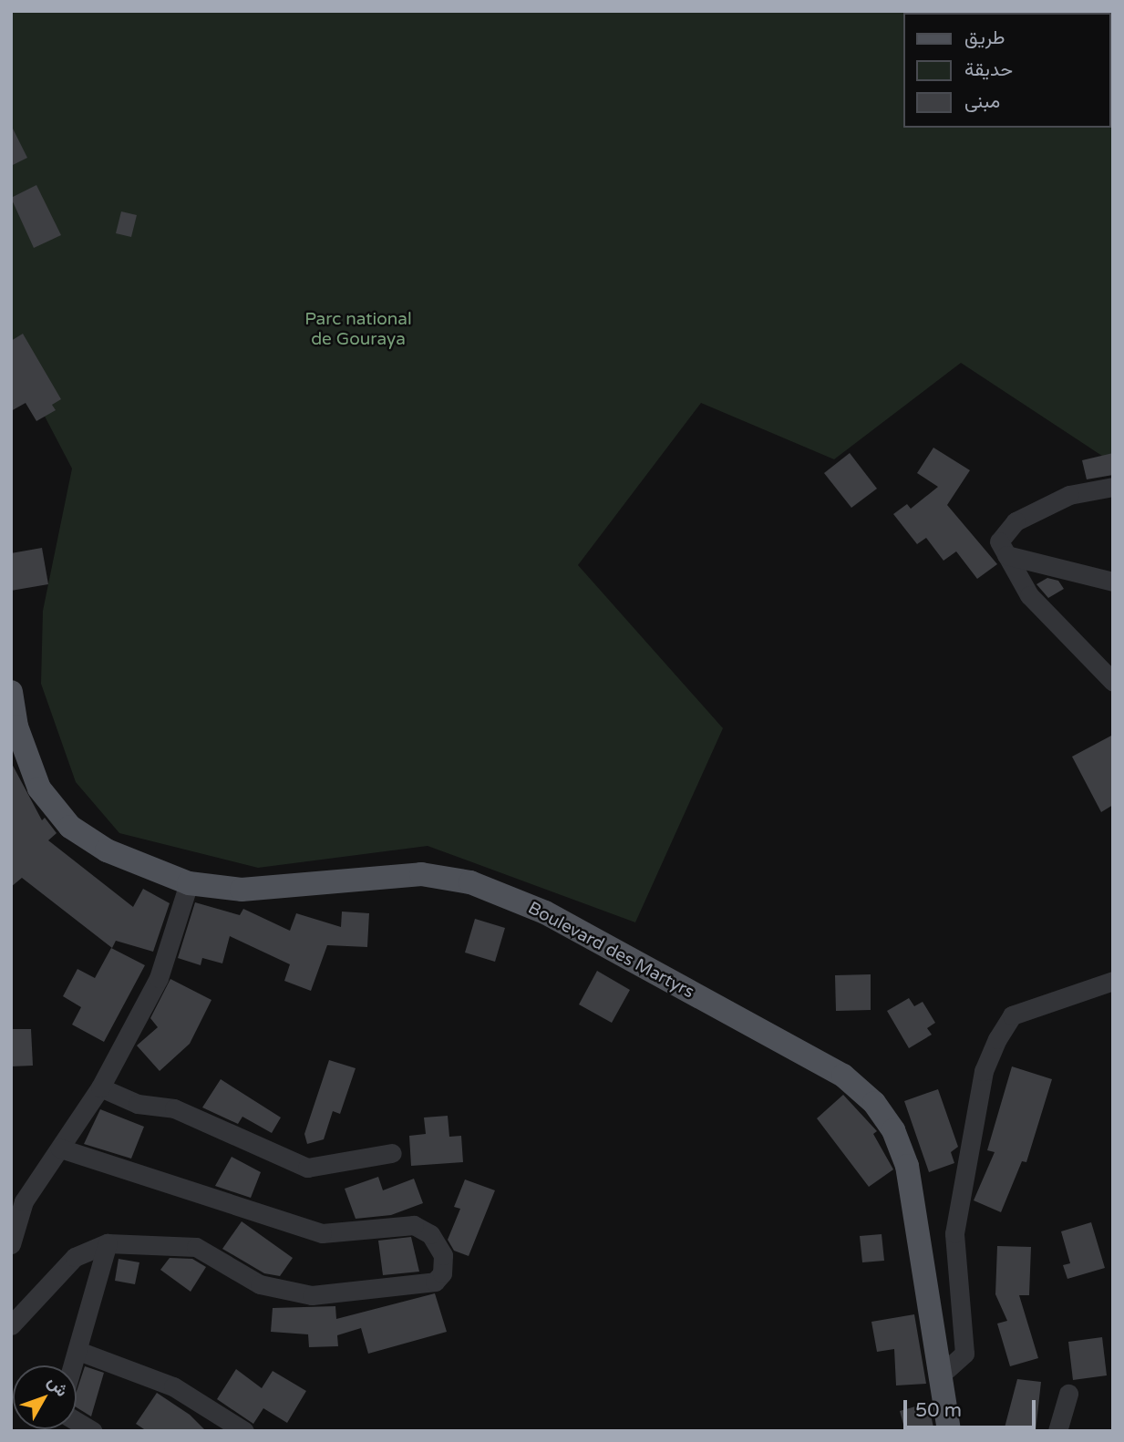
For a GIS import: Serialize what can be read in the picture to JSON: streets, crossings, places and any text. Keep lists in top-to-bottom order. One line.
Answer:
{"streets":{"main road":["Boulevard des Martyrs"]},"parks":["Parc national de Gouraya"],"legend":["طريق","حديقة","مبنى"],"scale_bar":"50 m","north":"top right"}
